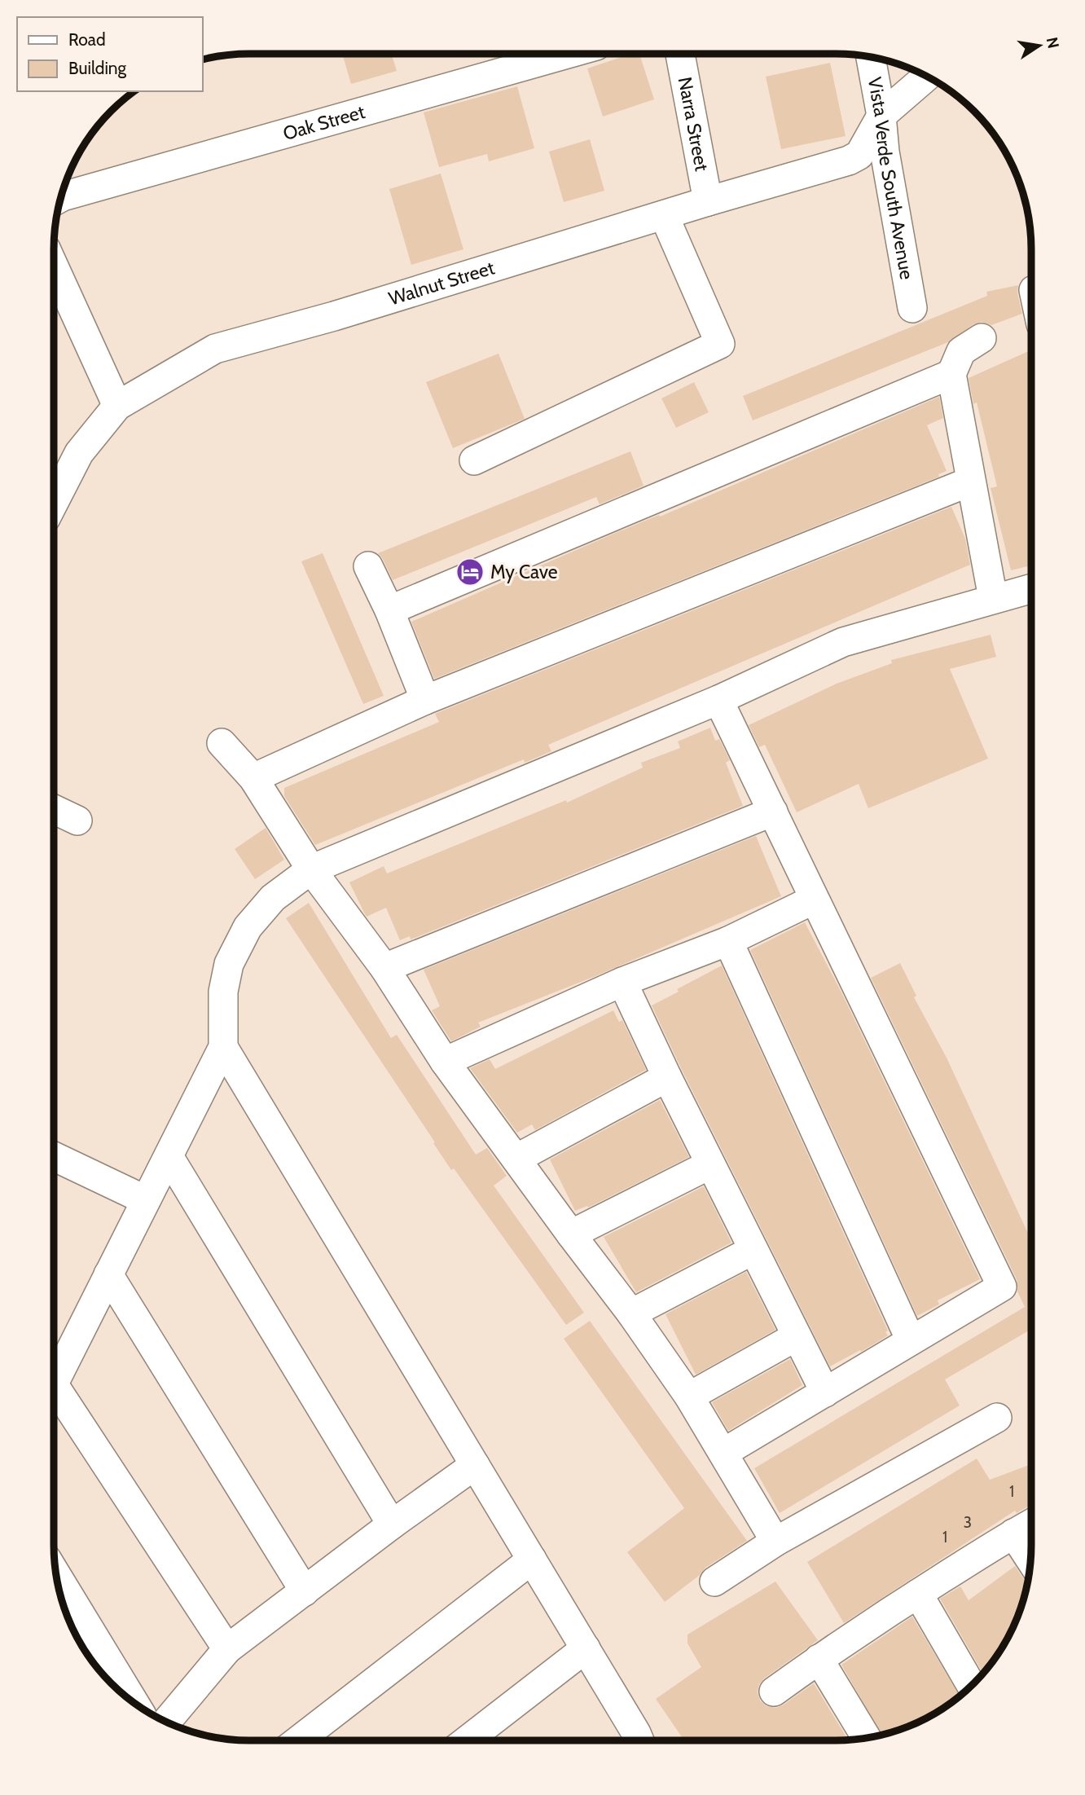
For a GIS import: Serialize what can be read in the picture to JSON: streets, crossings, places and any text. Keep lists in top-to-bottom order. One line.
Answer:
{"streets":{"street":["Oak Street","Narra Street","Vista Verde South Avenue","Walnut Street"]},"crossings":[["Narra Street","Walnut Street"],["Vista Verde South Avenue","Walnut Street"]],"places":{"hotel":["My Cave"]},"house_numbers":["1","3","1"],"legend":["Road","Building"],"north":"right"}
